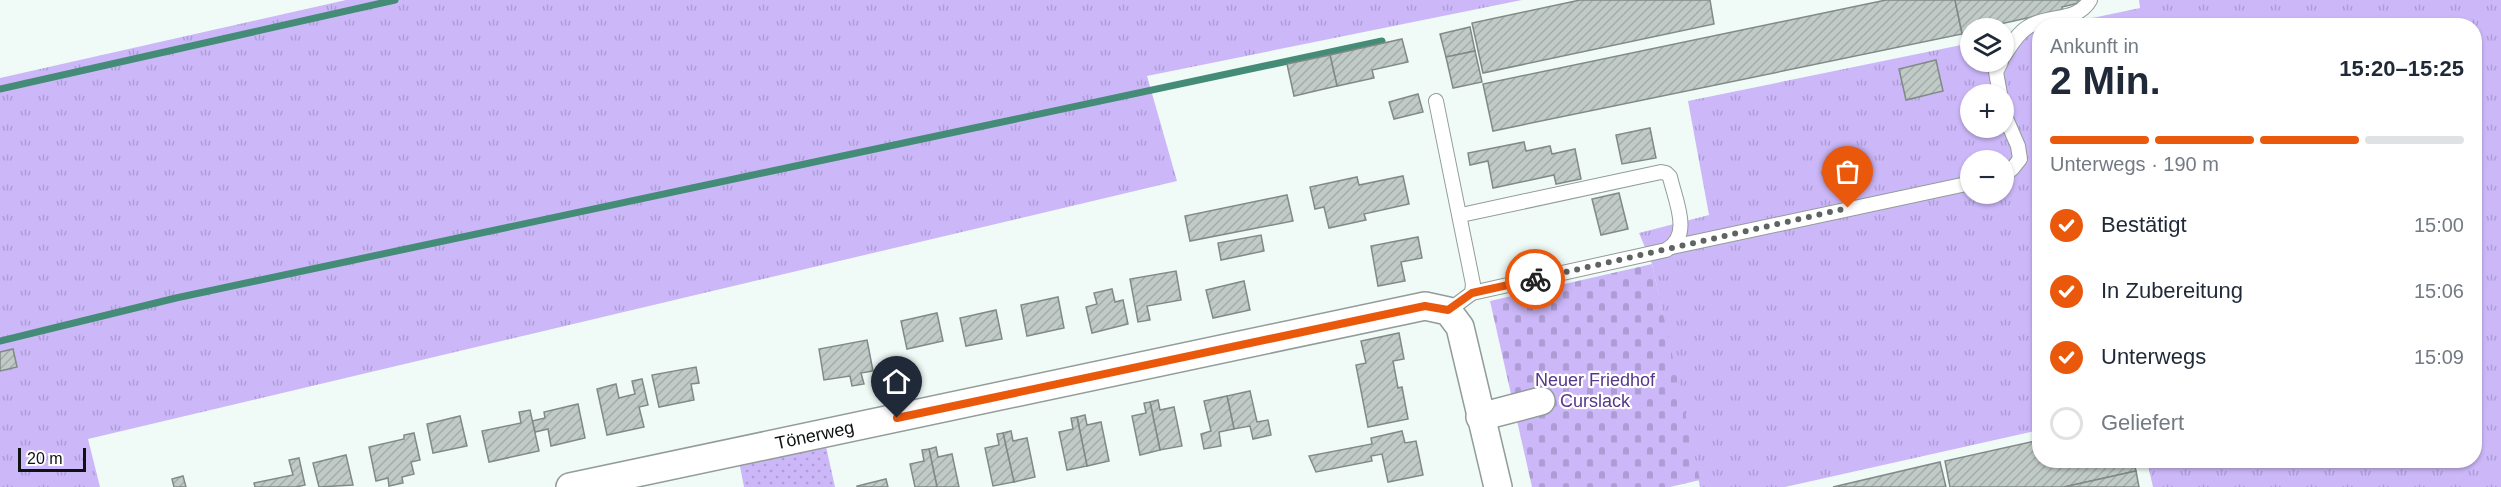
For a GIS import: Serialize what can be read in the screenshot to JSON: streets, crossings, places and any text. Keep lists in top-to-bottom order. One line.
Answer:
{"streets":{"street":["Tönerweg"]},"parks":["Neuer Friedhof Curslack"],"scale_bar":"20 m","page":{"map_buttons":["+","−"],"heading":["2 Min.","Ankunft in","15:20–15:25"],"bar":"Unterwegs · 190 m","list":[["Bestätigt","15:00"],["In Zubereitung","15:06"],["Unterwegs","15:09"],"Geliefert"],"scale":"20 m"}}
